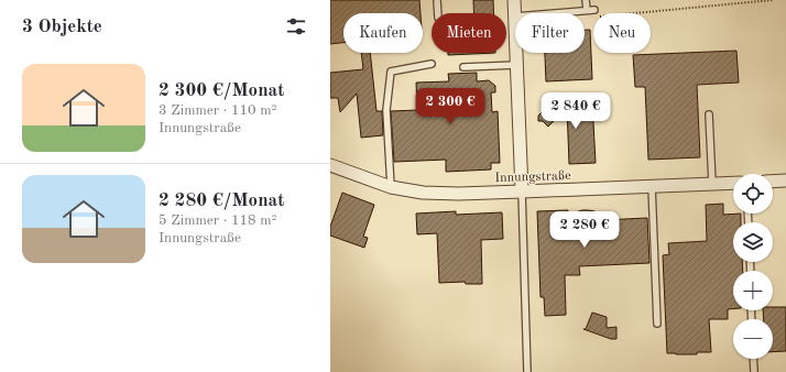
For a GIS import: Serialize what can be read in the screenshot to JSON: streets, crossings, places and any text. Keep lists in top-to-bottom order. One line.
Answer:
{"streets":{"street":["Innungstraße"]},"page":{"heading":"3 Objekte","chip":["Kaufen","Mieten","Filter","Neu"],"list":[{"name":"2 300 €/Monat","note":"3 Zimmer · 110 m² · Innungstraße"},{"name":"2 280 €/Monat","note":"5 Zimmer · 118 m² · Innungstraße"}],"price":["2 300 €","2 840 €","2 280 €"],"map_buttons":["+","−"]}}
